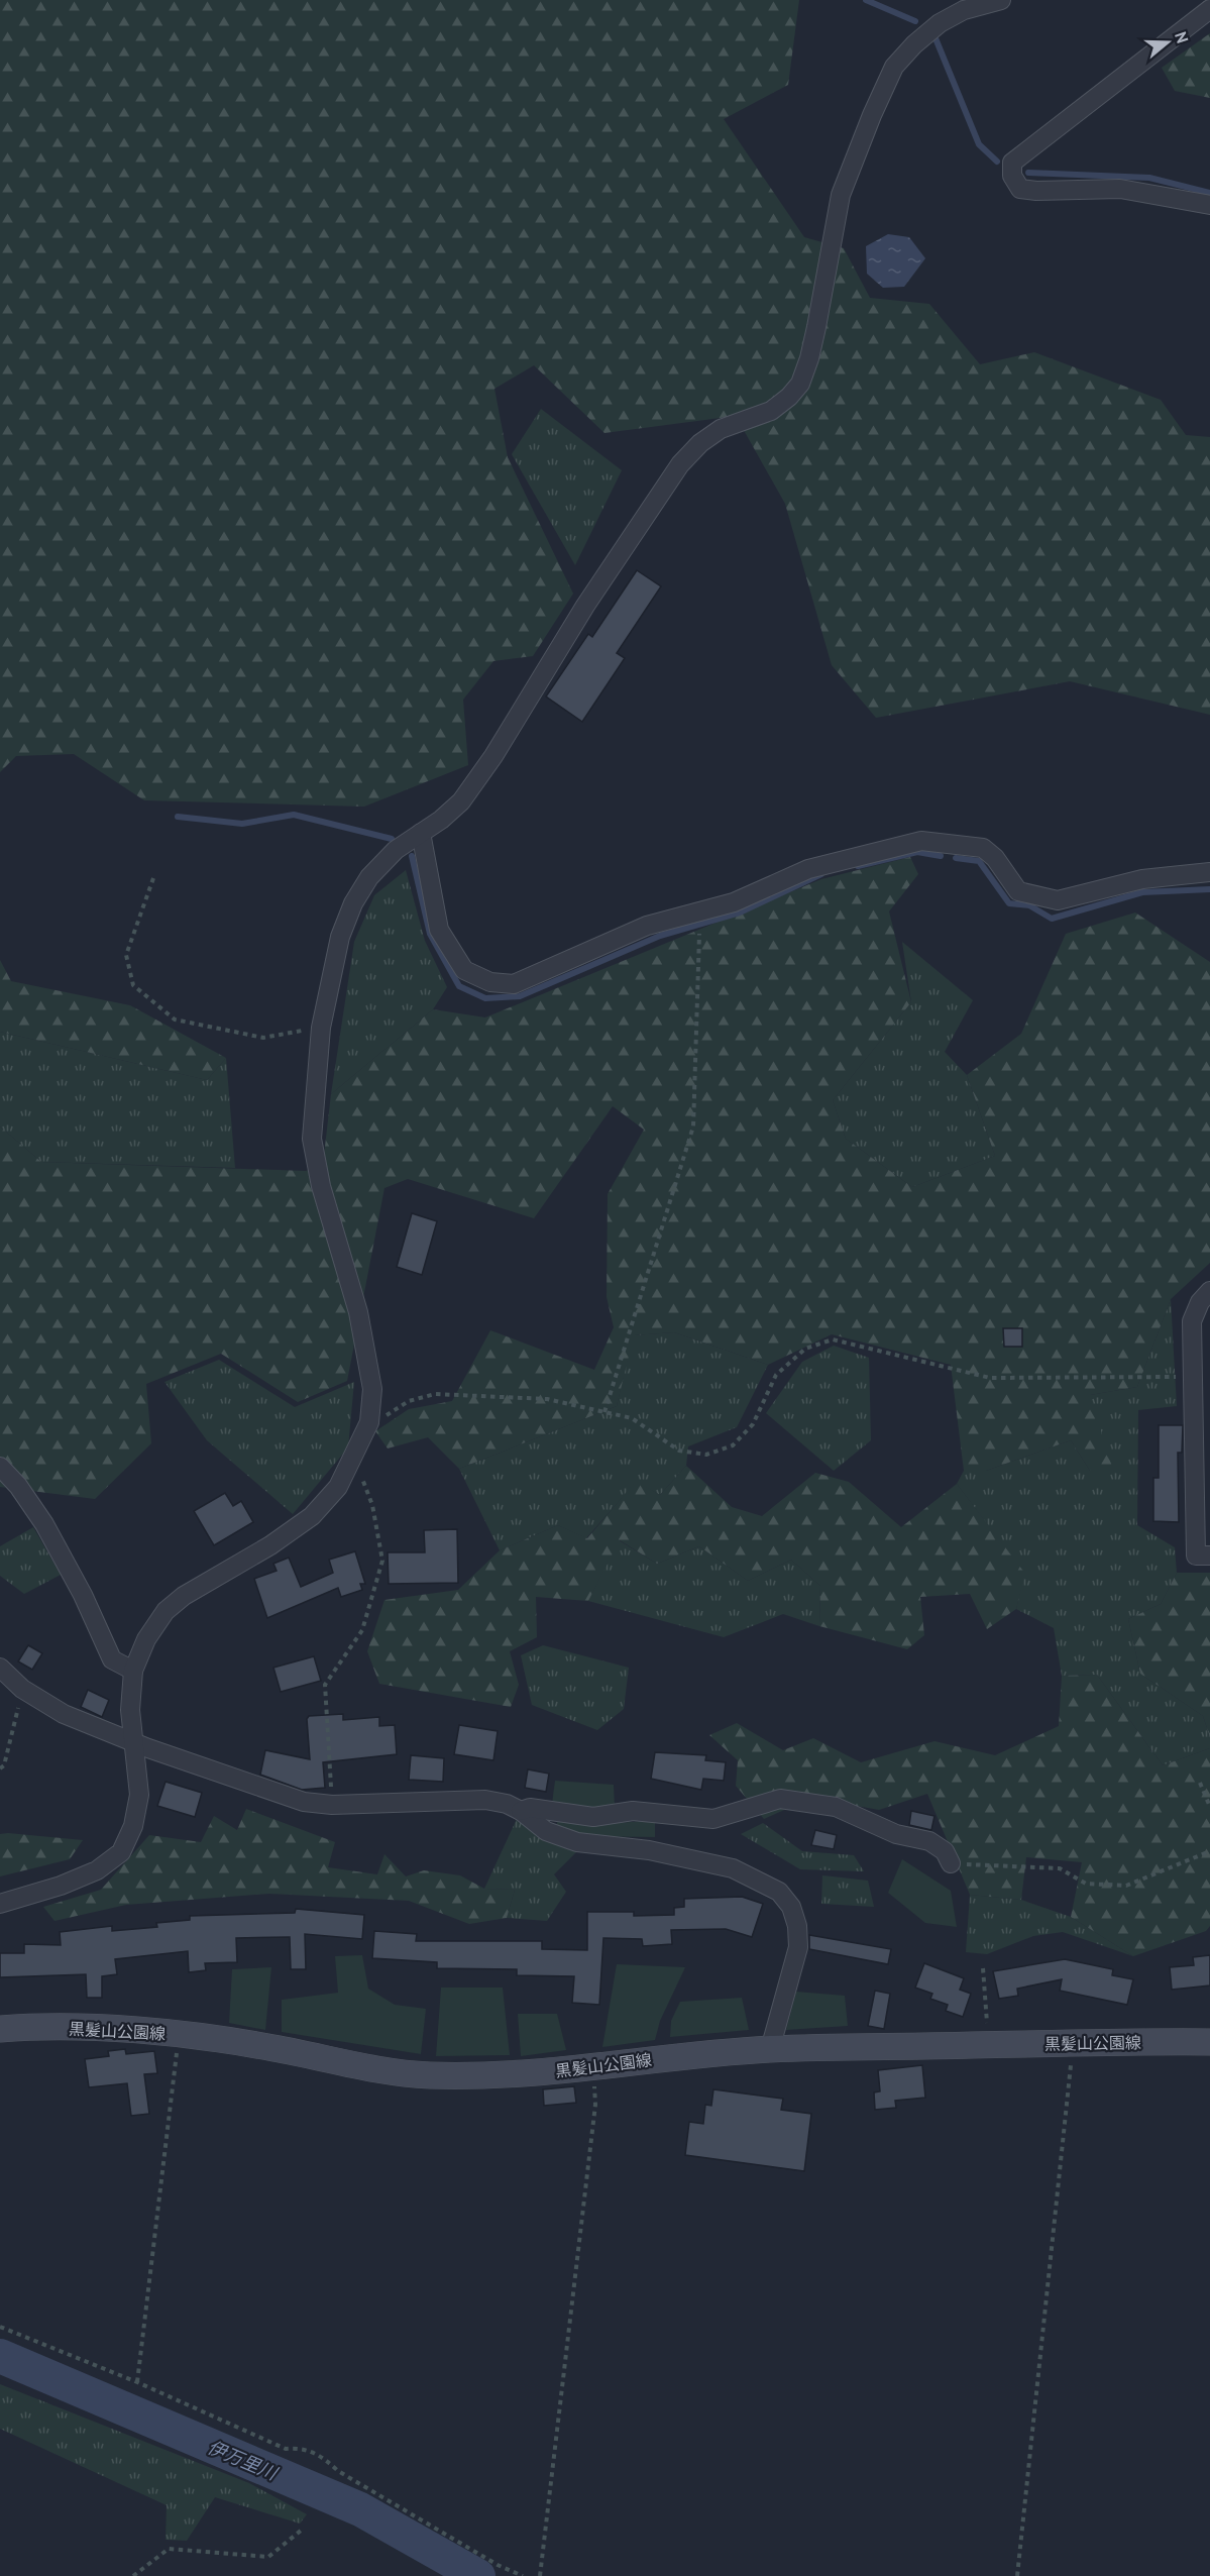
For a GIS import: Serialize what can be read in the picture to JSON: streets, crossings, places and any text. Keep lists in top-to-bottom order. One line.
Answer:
{"streets":{"main road":["黒髪山公園線"]},"water":["伊万里川"],"north":"right"}
